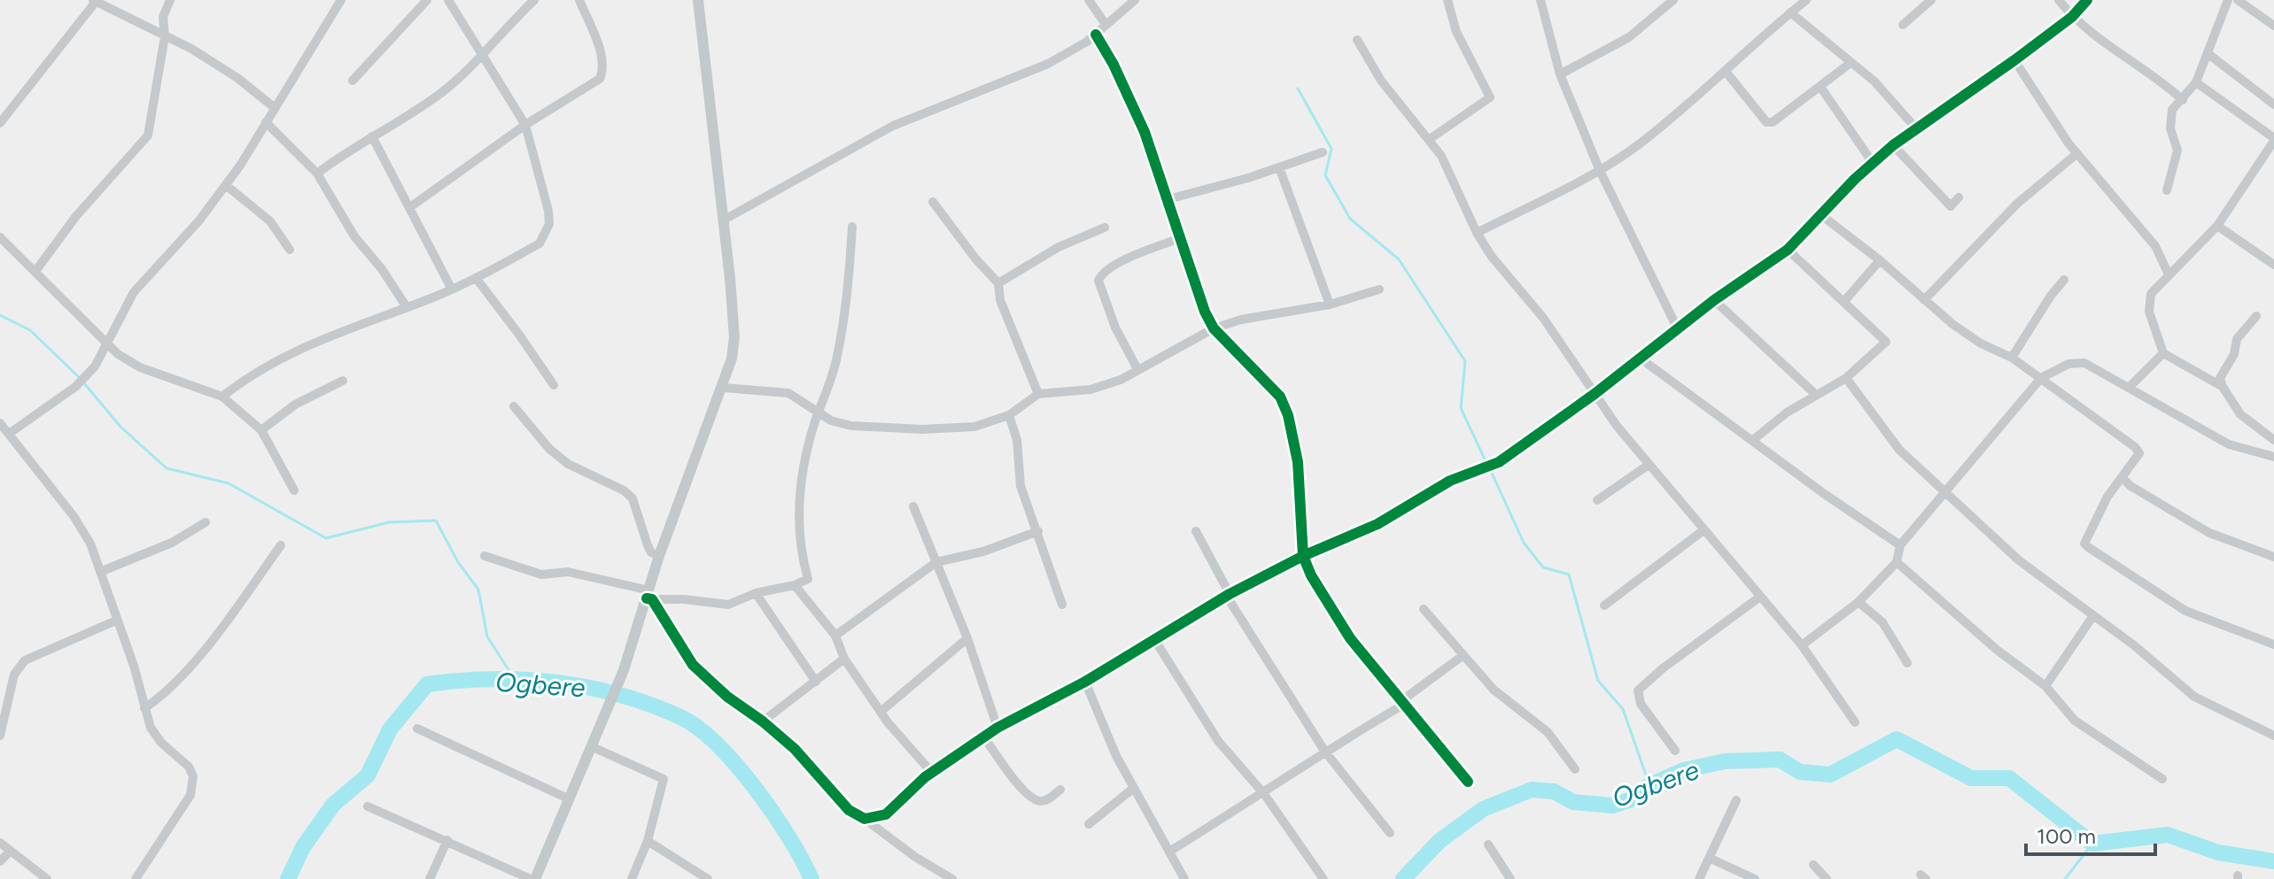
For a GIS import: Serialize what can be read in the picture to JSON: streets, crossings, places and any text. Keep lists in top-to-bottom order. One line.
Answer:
{"water":["Ogbere"],"scale_bar":"100 m"}
